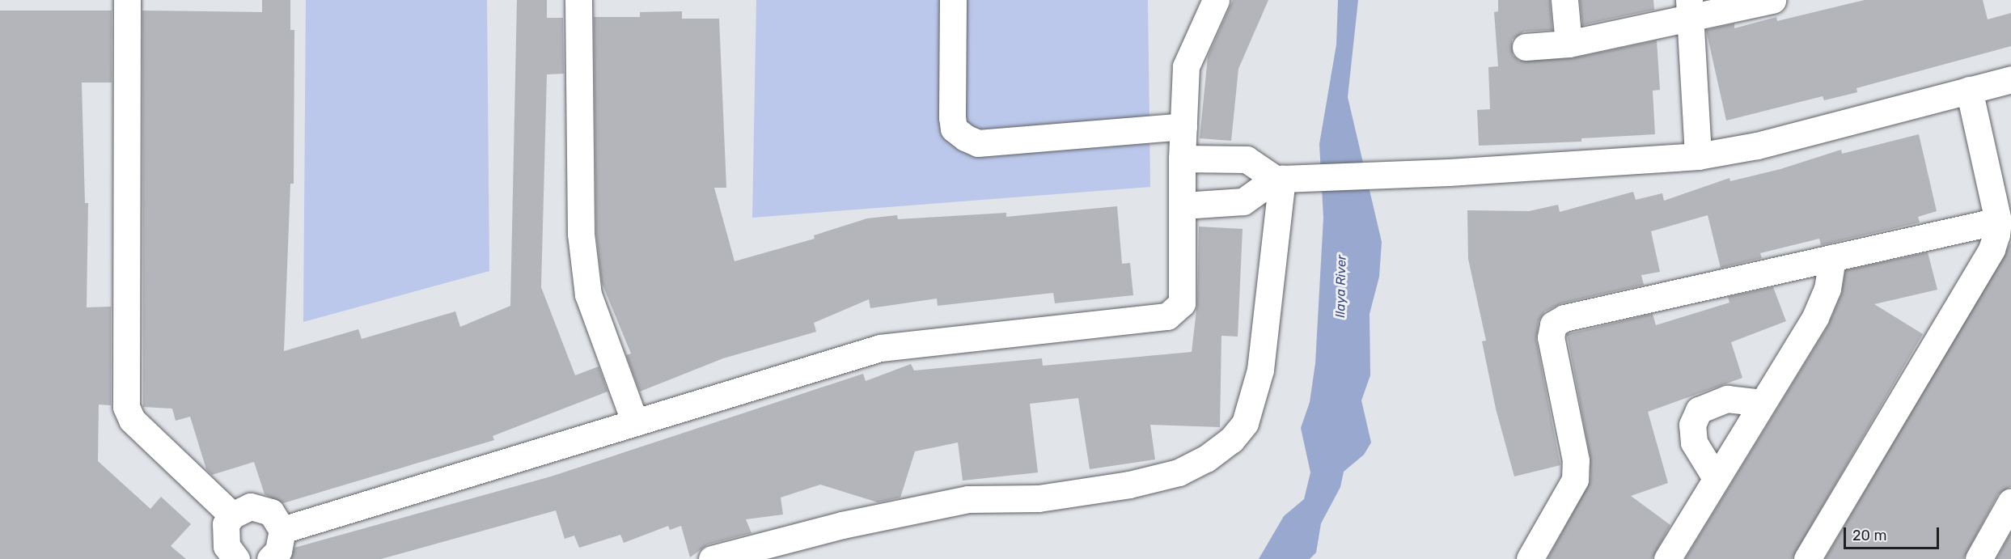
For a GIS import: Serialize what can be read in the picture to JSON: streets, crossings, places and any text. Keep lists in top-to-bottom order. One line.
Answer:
{"water":["Ilaya River"],"scale_bar":"20 m"}
